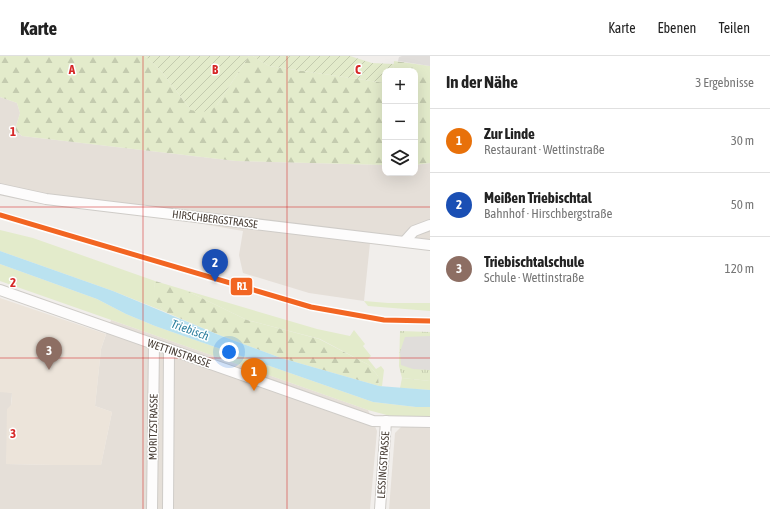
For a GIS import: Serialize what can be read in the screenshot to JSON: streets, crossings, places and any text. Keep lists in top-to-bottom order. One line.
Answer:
{"streets":{"street":["HIRSCHBERGSTRASSE","WETTINSTRASSE","MORITZSTRASSE","LESSINGSTRASSE"]},"crossings":[["WETTINSTRASSE","MORITZSTRASSE"],["WETTINSTRASSE","LESSINGSTRASSE"]],"water":["Triebisch"],"lines":["transit line R1"],"page":{"header":"Karte","nav":["Karte","Ebenen","Teilen"],"heading":["In der Nähe","3 Ergebnisse"],"map_buttons":["+","−"],"list":[{"mark":"1","name":"Zur Linde","note":"Restaurant · Wettinstraße","value":"30 m"},{"mark":"2","name":"Meißen Triebischtal","note":"Bahnhof · Hirschbergstraße","value":"50 m"},{"mark":"3","name":"Triebischtalschule","note":"Schule · Wettinstraße","value":"120 m"}],"pins":["2","3","1"]},"grid":{"columns":["A","B","C"],"rows":["1","2","3"]}}
